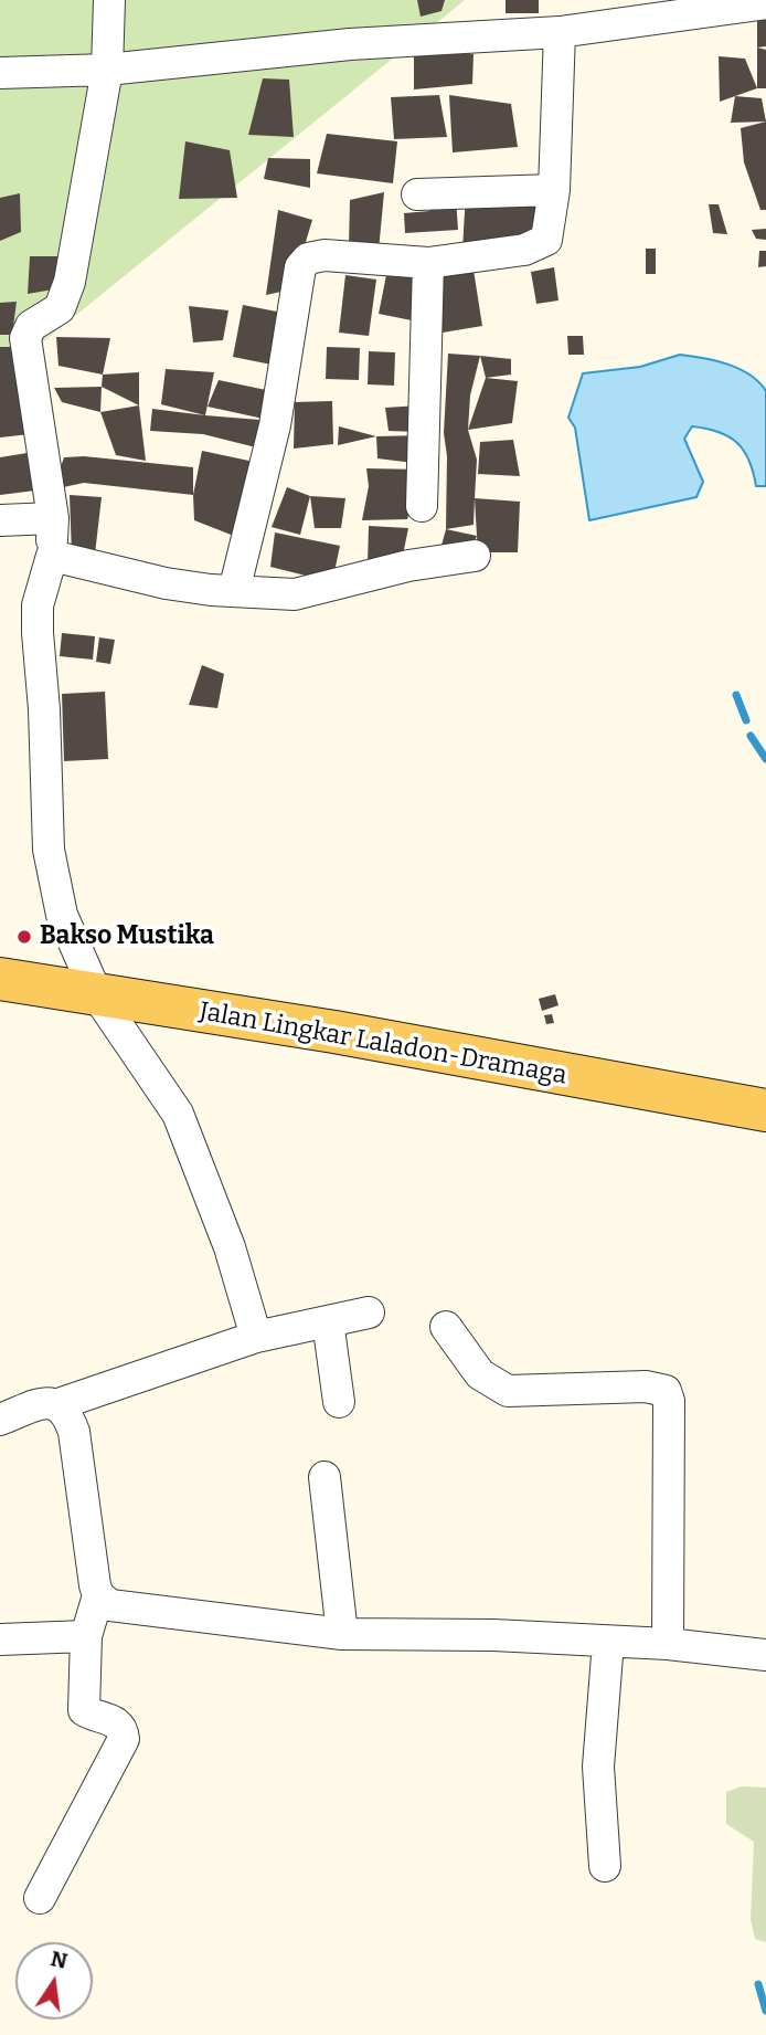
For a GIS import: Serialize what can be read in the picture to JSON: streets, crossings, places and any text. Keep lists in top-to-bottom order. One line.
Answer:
{"streets":{"main road":["Jalan Lingkar Laladon-Dramaga"]},"places":["Bakso Mustika"],"north":"top"}
